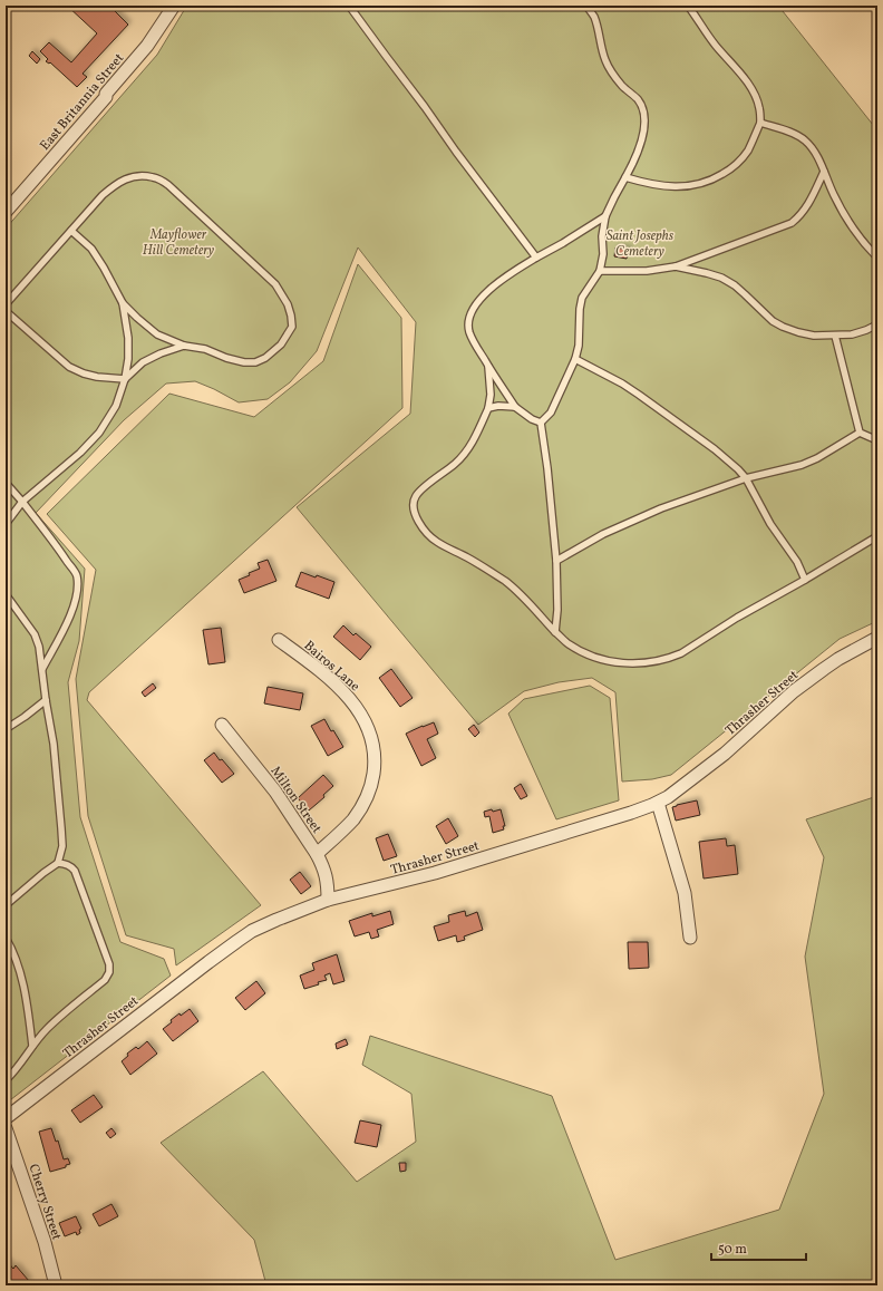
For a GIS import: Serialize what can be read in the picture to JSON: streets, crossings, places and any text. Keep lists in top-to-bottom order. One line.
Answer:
{"streets":{"street":["East Britannia Street","Bairos Lane","Thrasher Street","Milton Street","Cherry Street"]},"crossings":[["Bairos Lane","Milton Street"],["Thrasher Street","Milton Street"]],"parks":["Mayflower Hill Cemetery","Saint Josephs Cemetery"],"scale_bar":"50 m"}
